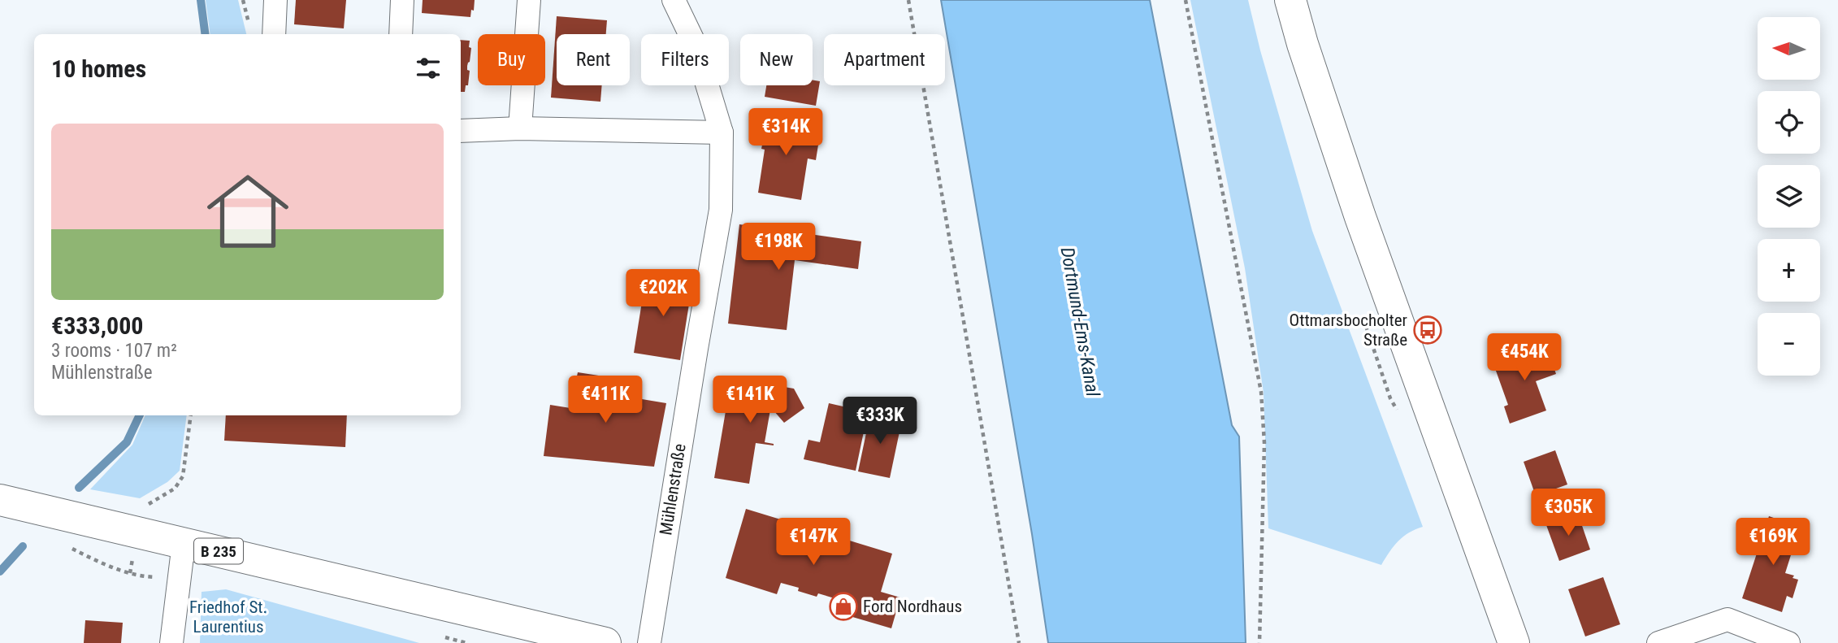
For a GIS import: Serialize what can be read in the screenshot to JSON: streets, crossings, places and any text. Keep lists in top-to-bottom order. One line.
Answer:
{"streets":{"main road":["B 235"],"street":["Mühlenstraße"]},"water":["Dortmund-Ems-Kanal"],"parks":["Friedhof St. Laurentius"],"places":{"bus stop":["Ottmarsbocholter Straße"],"shop":["Ford Nordhaus"]},"north":"left","page":{"map_buttons":["+","−"],"chip":["Buy","Rent","Filters","New","Apartment"],"heading":"10 homes","list":[{"name":"€333,000","note":"3 rooms · 107 m² · Mühlenstraße"}],"price":["€314K","€198K","€202K","€454K","€411K","€141K","€333K","€305K","€147K","€169K"]}}
